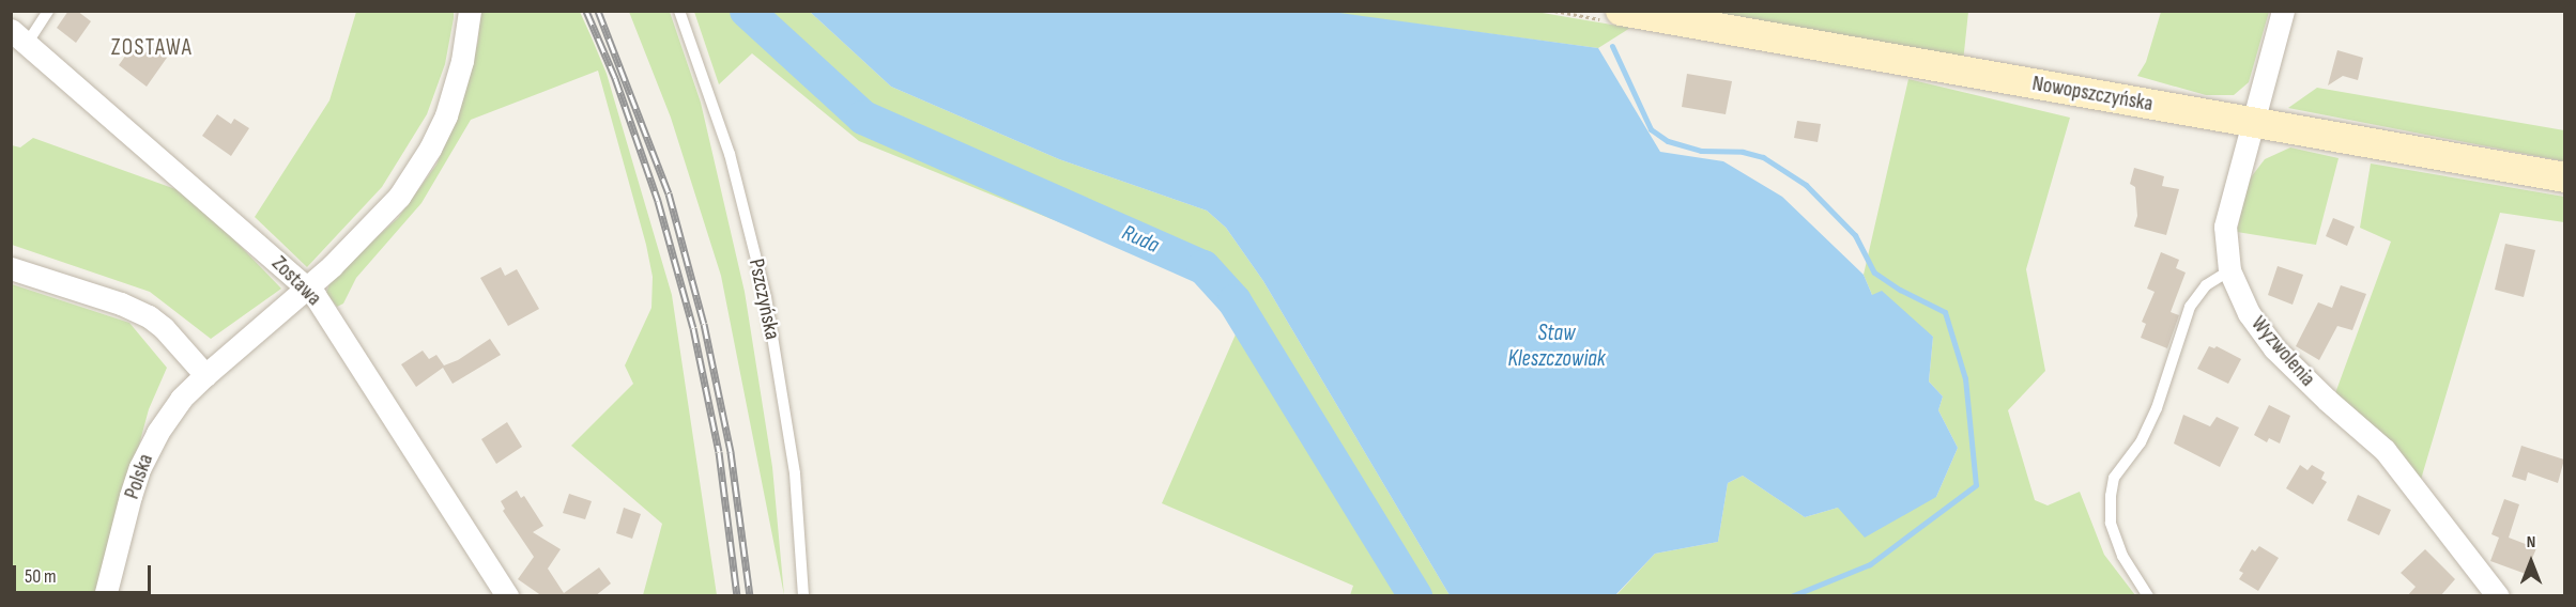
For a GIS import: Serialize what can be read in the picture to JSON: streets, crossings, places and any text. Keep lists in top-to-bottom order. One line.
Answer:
{"streets":{"main road":["Nowopszczyńska"],"street":["Zostawa","Wyzwolenia","Polska"],"lane":["Pszczyńska"]},"crossings":[["Nowopszczyńska","Wyzwolenia"],["Zostawa","Polska"]],"districts":["ZOSTAWA"],"water":["Ruda","Staw Kleszczowiak"],"scale_bar":"50 m","north":"top"}
